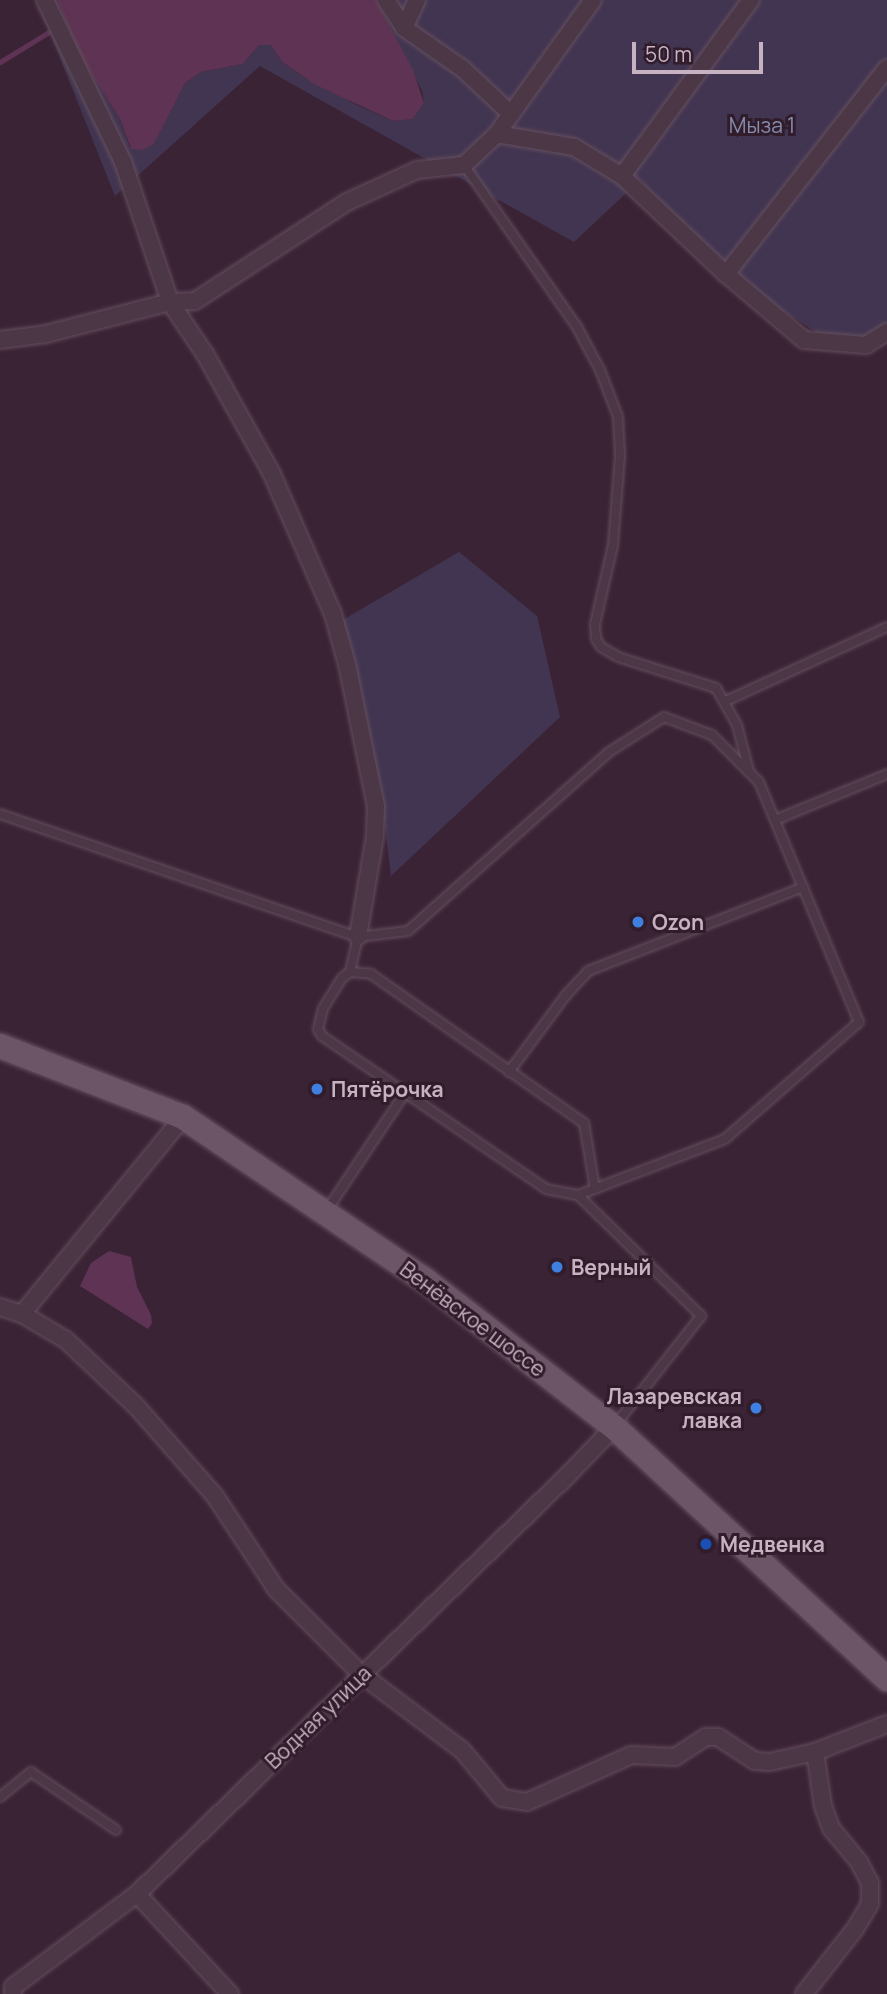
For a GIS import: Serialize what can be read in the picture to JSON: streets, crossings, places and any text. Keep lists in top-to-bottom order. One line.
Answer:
{"streets":{"main road":["Венёвское шоссе"],"street":["Водная улица"]},"crossings":[["Венёвское шоссе","Водная улица"]],"parks":["Мыза 1"],"places":["Ozon","Пятёрочка","Верный","Лазаревская лавка","Медвенка"],"scale_bar":"50 m"}
